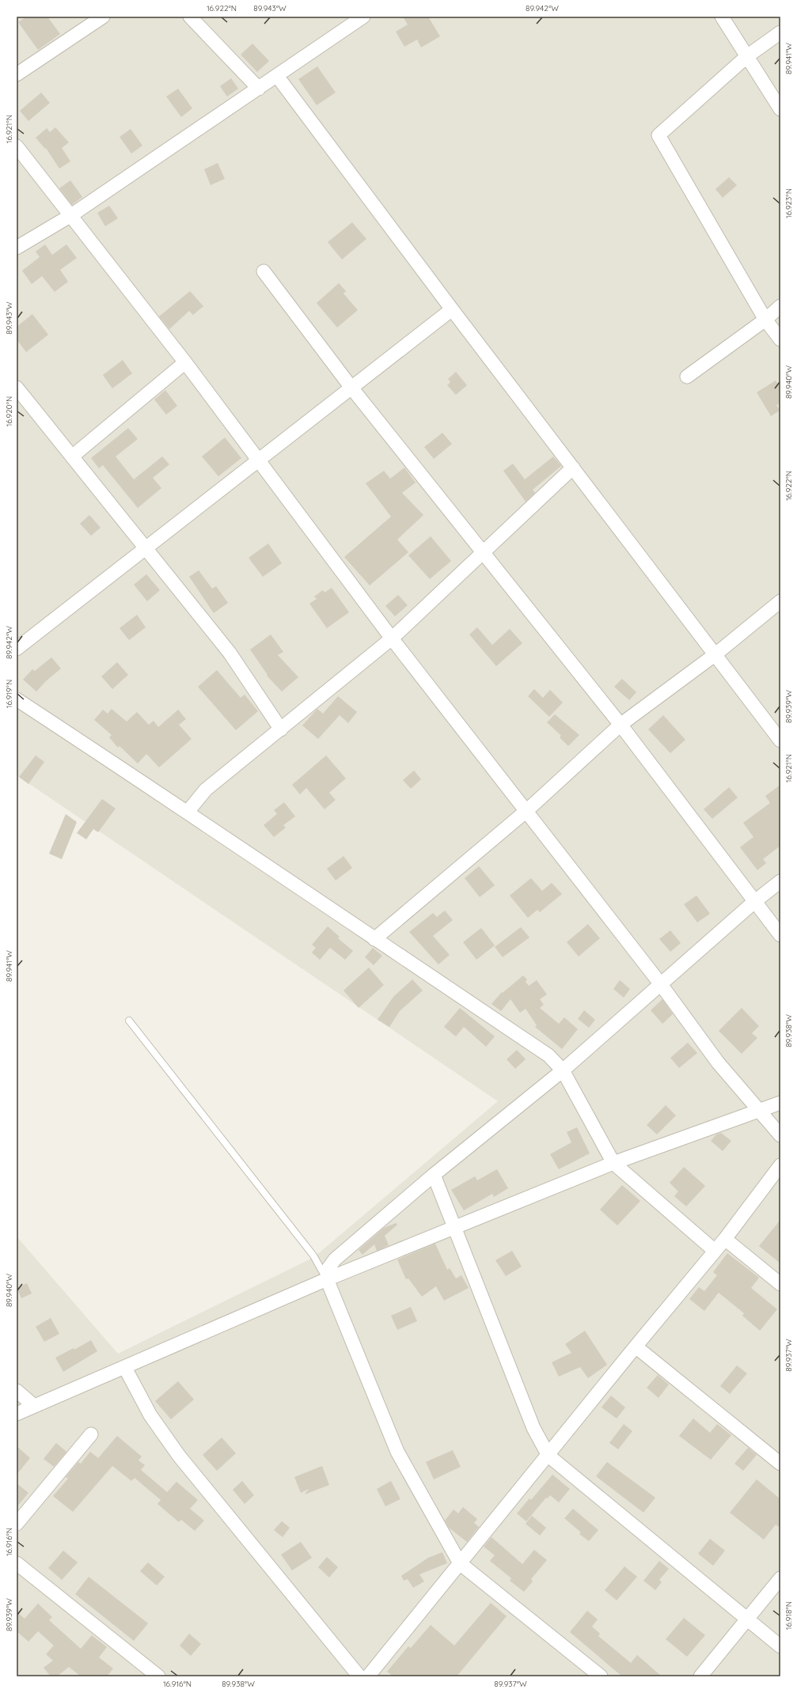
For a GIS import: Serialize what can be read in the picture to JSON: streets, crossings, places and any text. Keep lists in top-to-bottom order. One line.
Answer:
{"coordinates":["16.922°N","89.943°W","89.942°W","89.941°W","16.921°N","16.923°N","89.940°W","16.920°N","16.919°N","89.939°W","89.938°W","89.937°W","16.916°N","16.918°N"]}
